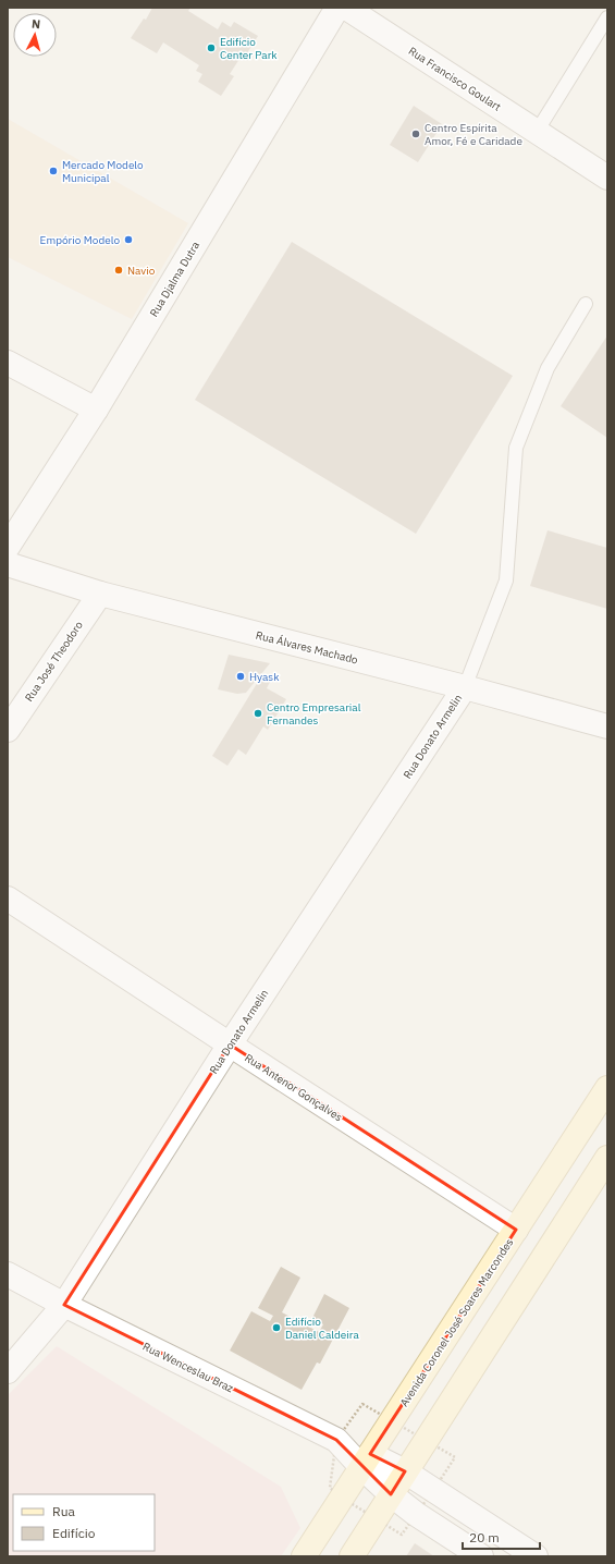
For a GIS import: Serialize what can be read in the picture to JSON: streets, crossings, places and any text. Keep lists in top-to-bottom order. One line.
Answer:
{"streets":{"main road":["Avenida Coronel José Soares Marcondes"],"street":["Rua Francisco Goulart","Rua Djalma Dutra","Rua Álvares Machado","Rua José Theodoro","Rua Donato Armelin","Rua Antenor Gonçalves","Rua Wenceslau Braz"]},"crossings":[["Rua Álvares Machado","Rua José Theodoro"],["Rua Álvares Machado","Rua Donato Armelin"],["Rua Donato Armelin","Rua Antenor Gonçalves"],["Rua Donato Armelin","Rua Wenceslau Braz"],["Rua Antenor Gonçalves","Avenida Coronel José Soares Marcondes"],["Avenida Coronel José Soares Marcondes","Rua Wenceslau Braz"]],"places":["Edifício Center Park","Centro Espírita Amor, Fé e Caridade","Mercado Modelo Municipal","Empório Modelo","Navio","Hyask","Centro Empresarial Fernandes","Edifício Daniel Caldeira"],"legend":["Rua","Edifício"],"scale_bar":"20 m","north":"top"}
